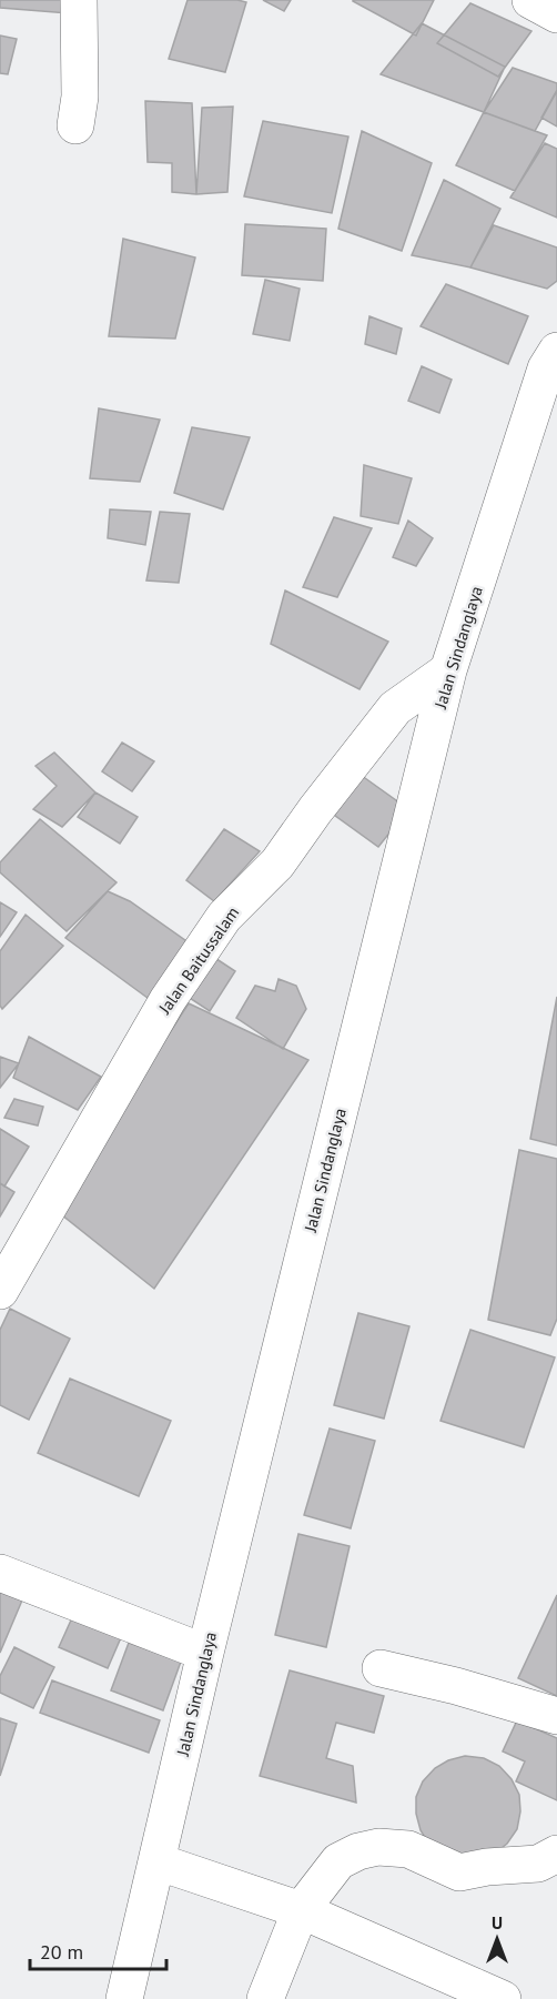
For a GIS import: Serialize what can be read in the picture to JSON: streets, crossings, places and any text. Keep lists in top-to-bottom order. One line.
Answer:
{"streets":{"street":["Jalan Sindanglaya","Jalan Baitussalam"]},"crossings":[["Jalan Sindanglaya","Jalan Baitussalam"]],"scale_bar":"20 m","north":"top"}
